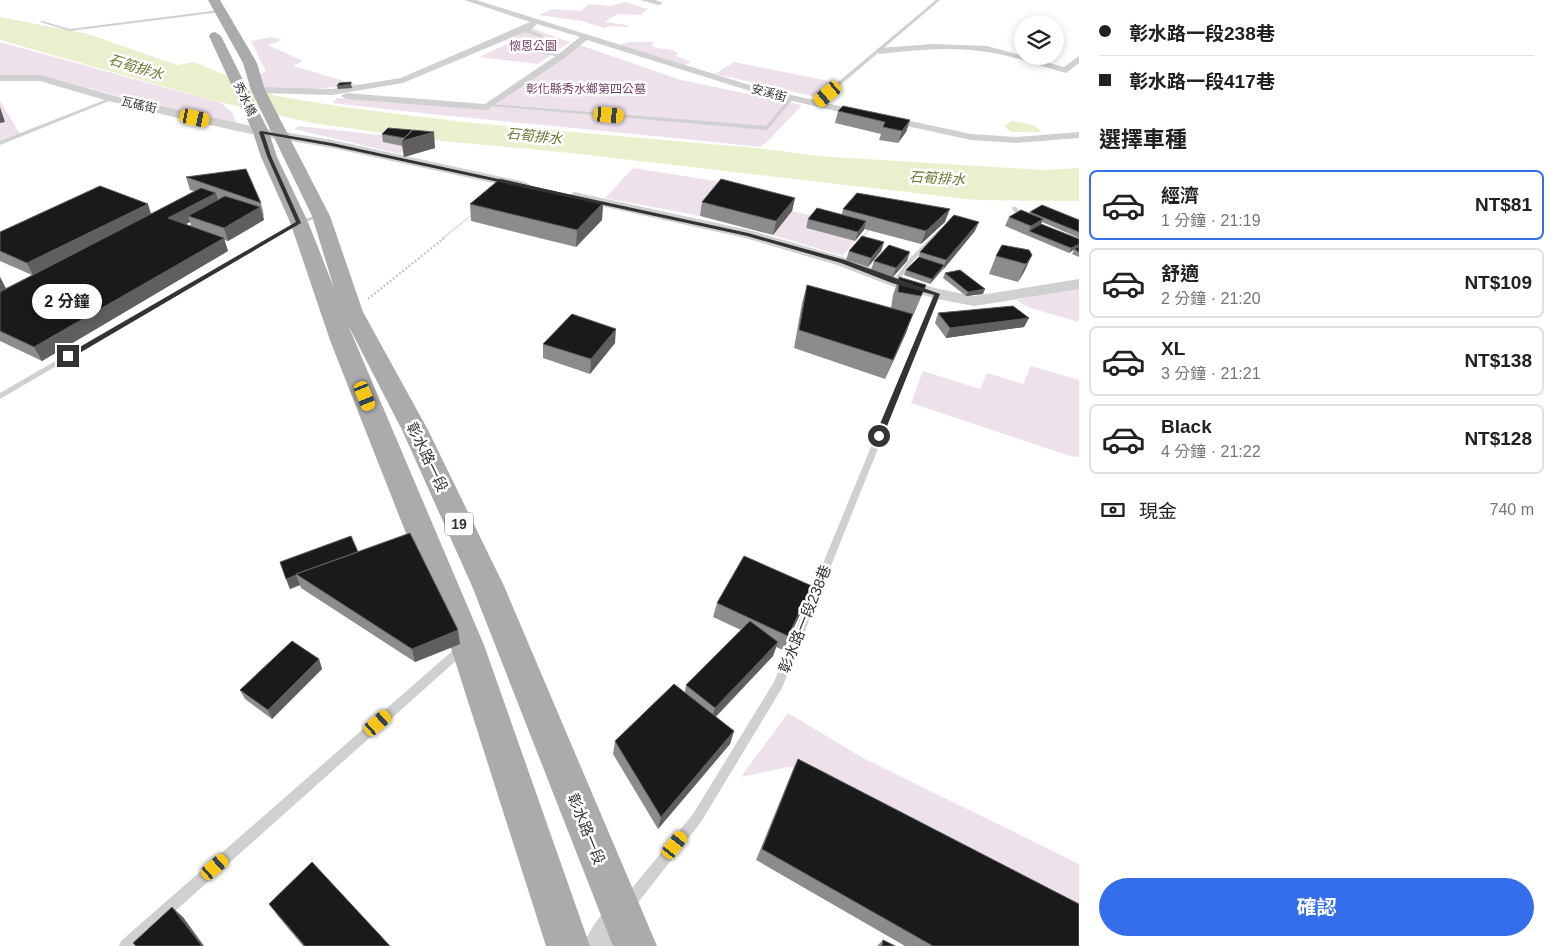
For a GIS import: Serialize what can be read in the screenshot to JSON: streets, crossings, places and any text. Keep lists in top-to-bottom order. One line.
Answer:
{"streets":{"main road":["秀水橋","彰水路一段","19"],"street":["安溪街","瓦磘街"],"lane":["彰水路一段238巷"]},"crossings":[["秀水橋","瓦磘街"],["秀水橋","彰水路一段"],["秀水橋","19"],["瓦磘街","彰水路一段"],["彰水路一段","彰水路一段238巷"]],"water":["石筍排水"],"parks":["懷恩公園","彰化縣秀水鄉第四公墓"],"page":{"banner":["彰水路一段238巷","彰水路一段417巷"],"heading":"選擇車種","list":[{"name":"經濟","note":"1 分鐘 · 21:19","value":"NT$81"},{"name":"舒適","note":"2 分鐘 · 21:20","value":"NT$109"},{"name":"XL","note":"3 分鐘 · 21:21","value":"NT$138"},{"name":"Black","note":"4 分鐘 · 21:22","value":"NT$128"}],"bubble":"2 分鐘","pay":["現金","740 m"],"buttons":"確認"}}
